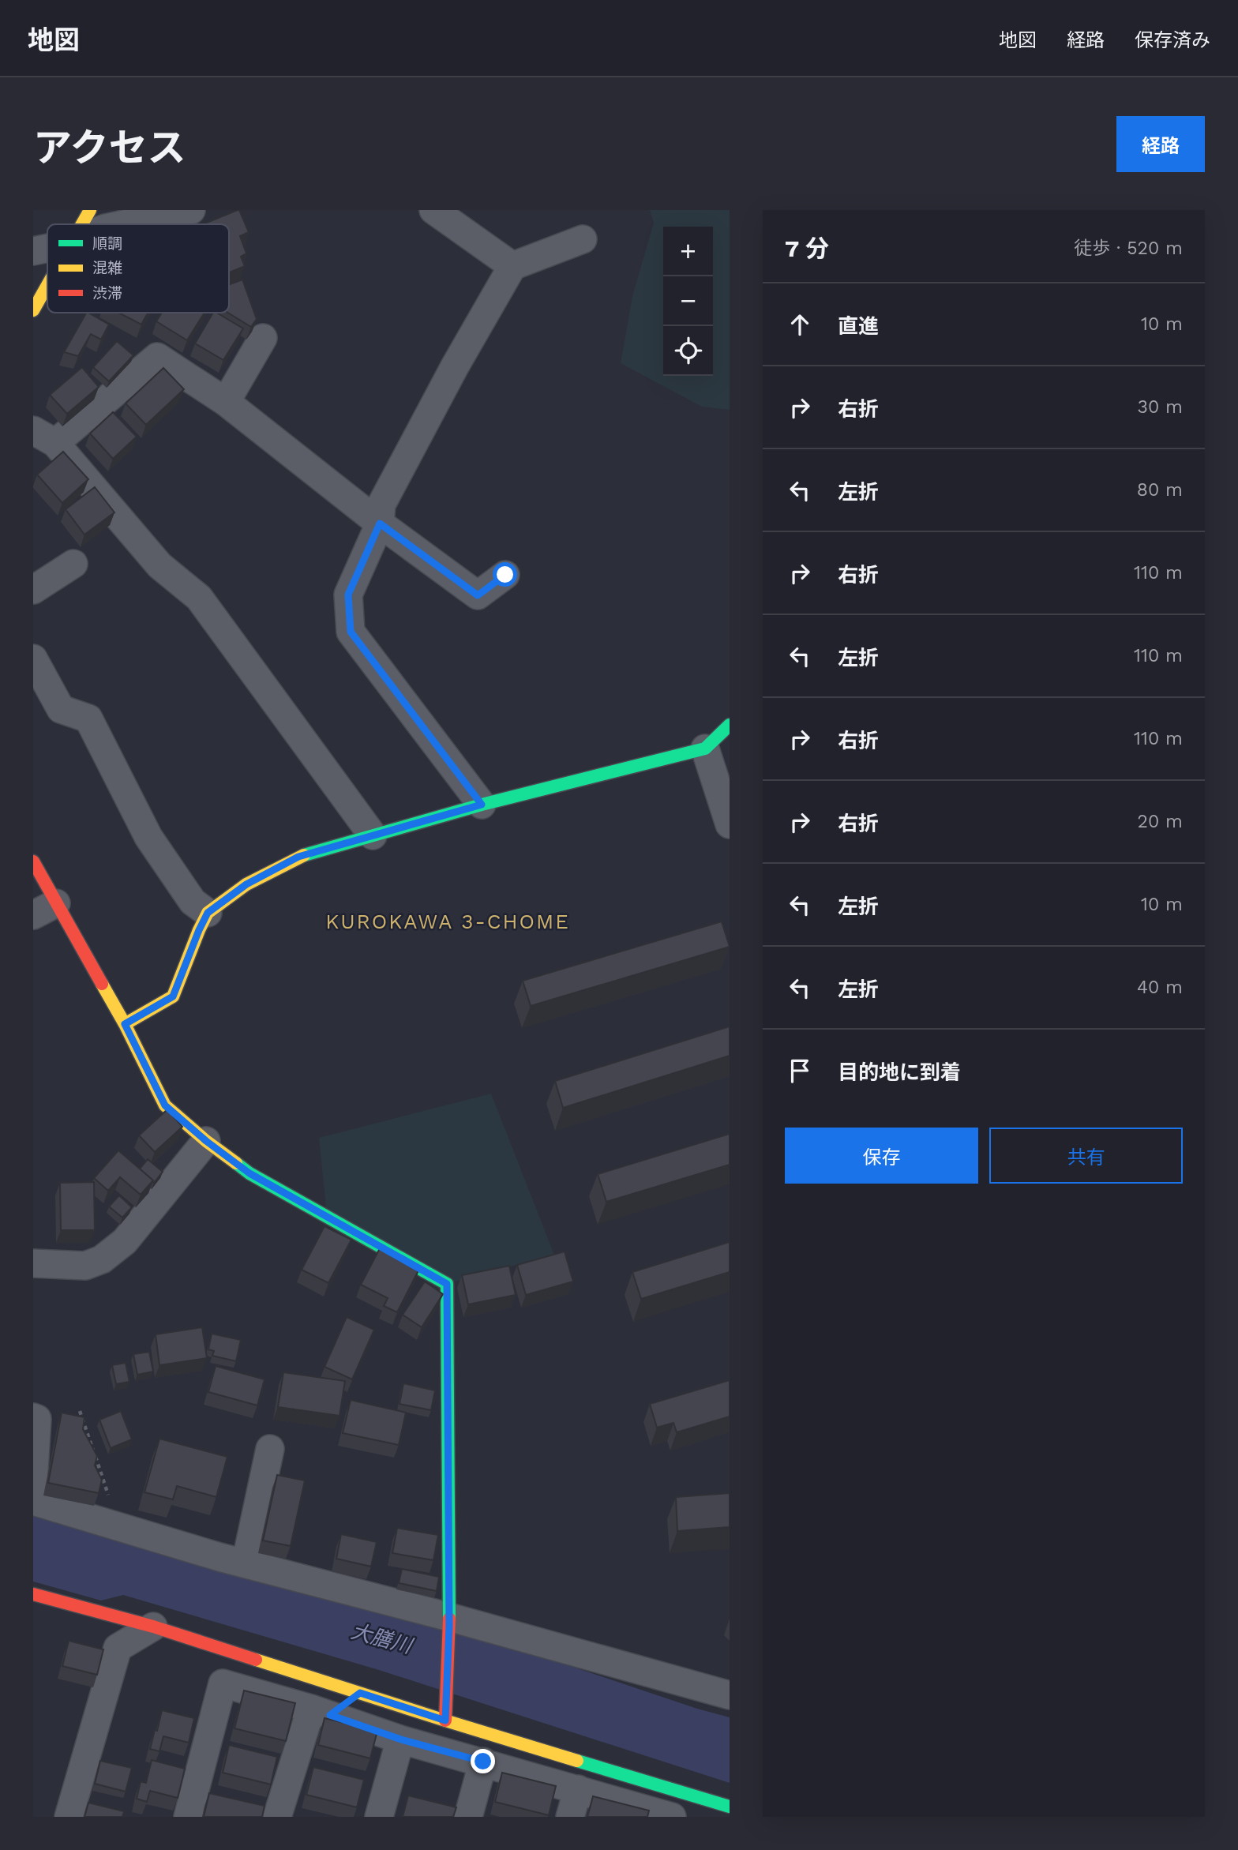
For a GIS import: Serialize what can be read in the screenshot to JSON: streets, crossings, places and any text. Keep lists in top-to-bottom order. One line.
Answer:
{"districts":["KUROKAWA 3-CHOME"],"water":["大膳川"],"legend":["順調","混雑","渋滞"],"page":{"header":"地図","nav":["地図","経路","保存済み"],"title":"アクセス","buttons":["経路",["保存","共有"]],"heading":["7 分","徒歩 · 520 m"],"map_buttons":["+","−"],"list":[["直進","10 m"],["右折","30 m"],["左折","80 m"],["右折","110 m"],["左折","110 m"],["右折","110 m"],["右折","20 m"],["左折","10 m"],["左折","40 m"],"目的地に到着"]}}
